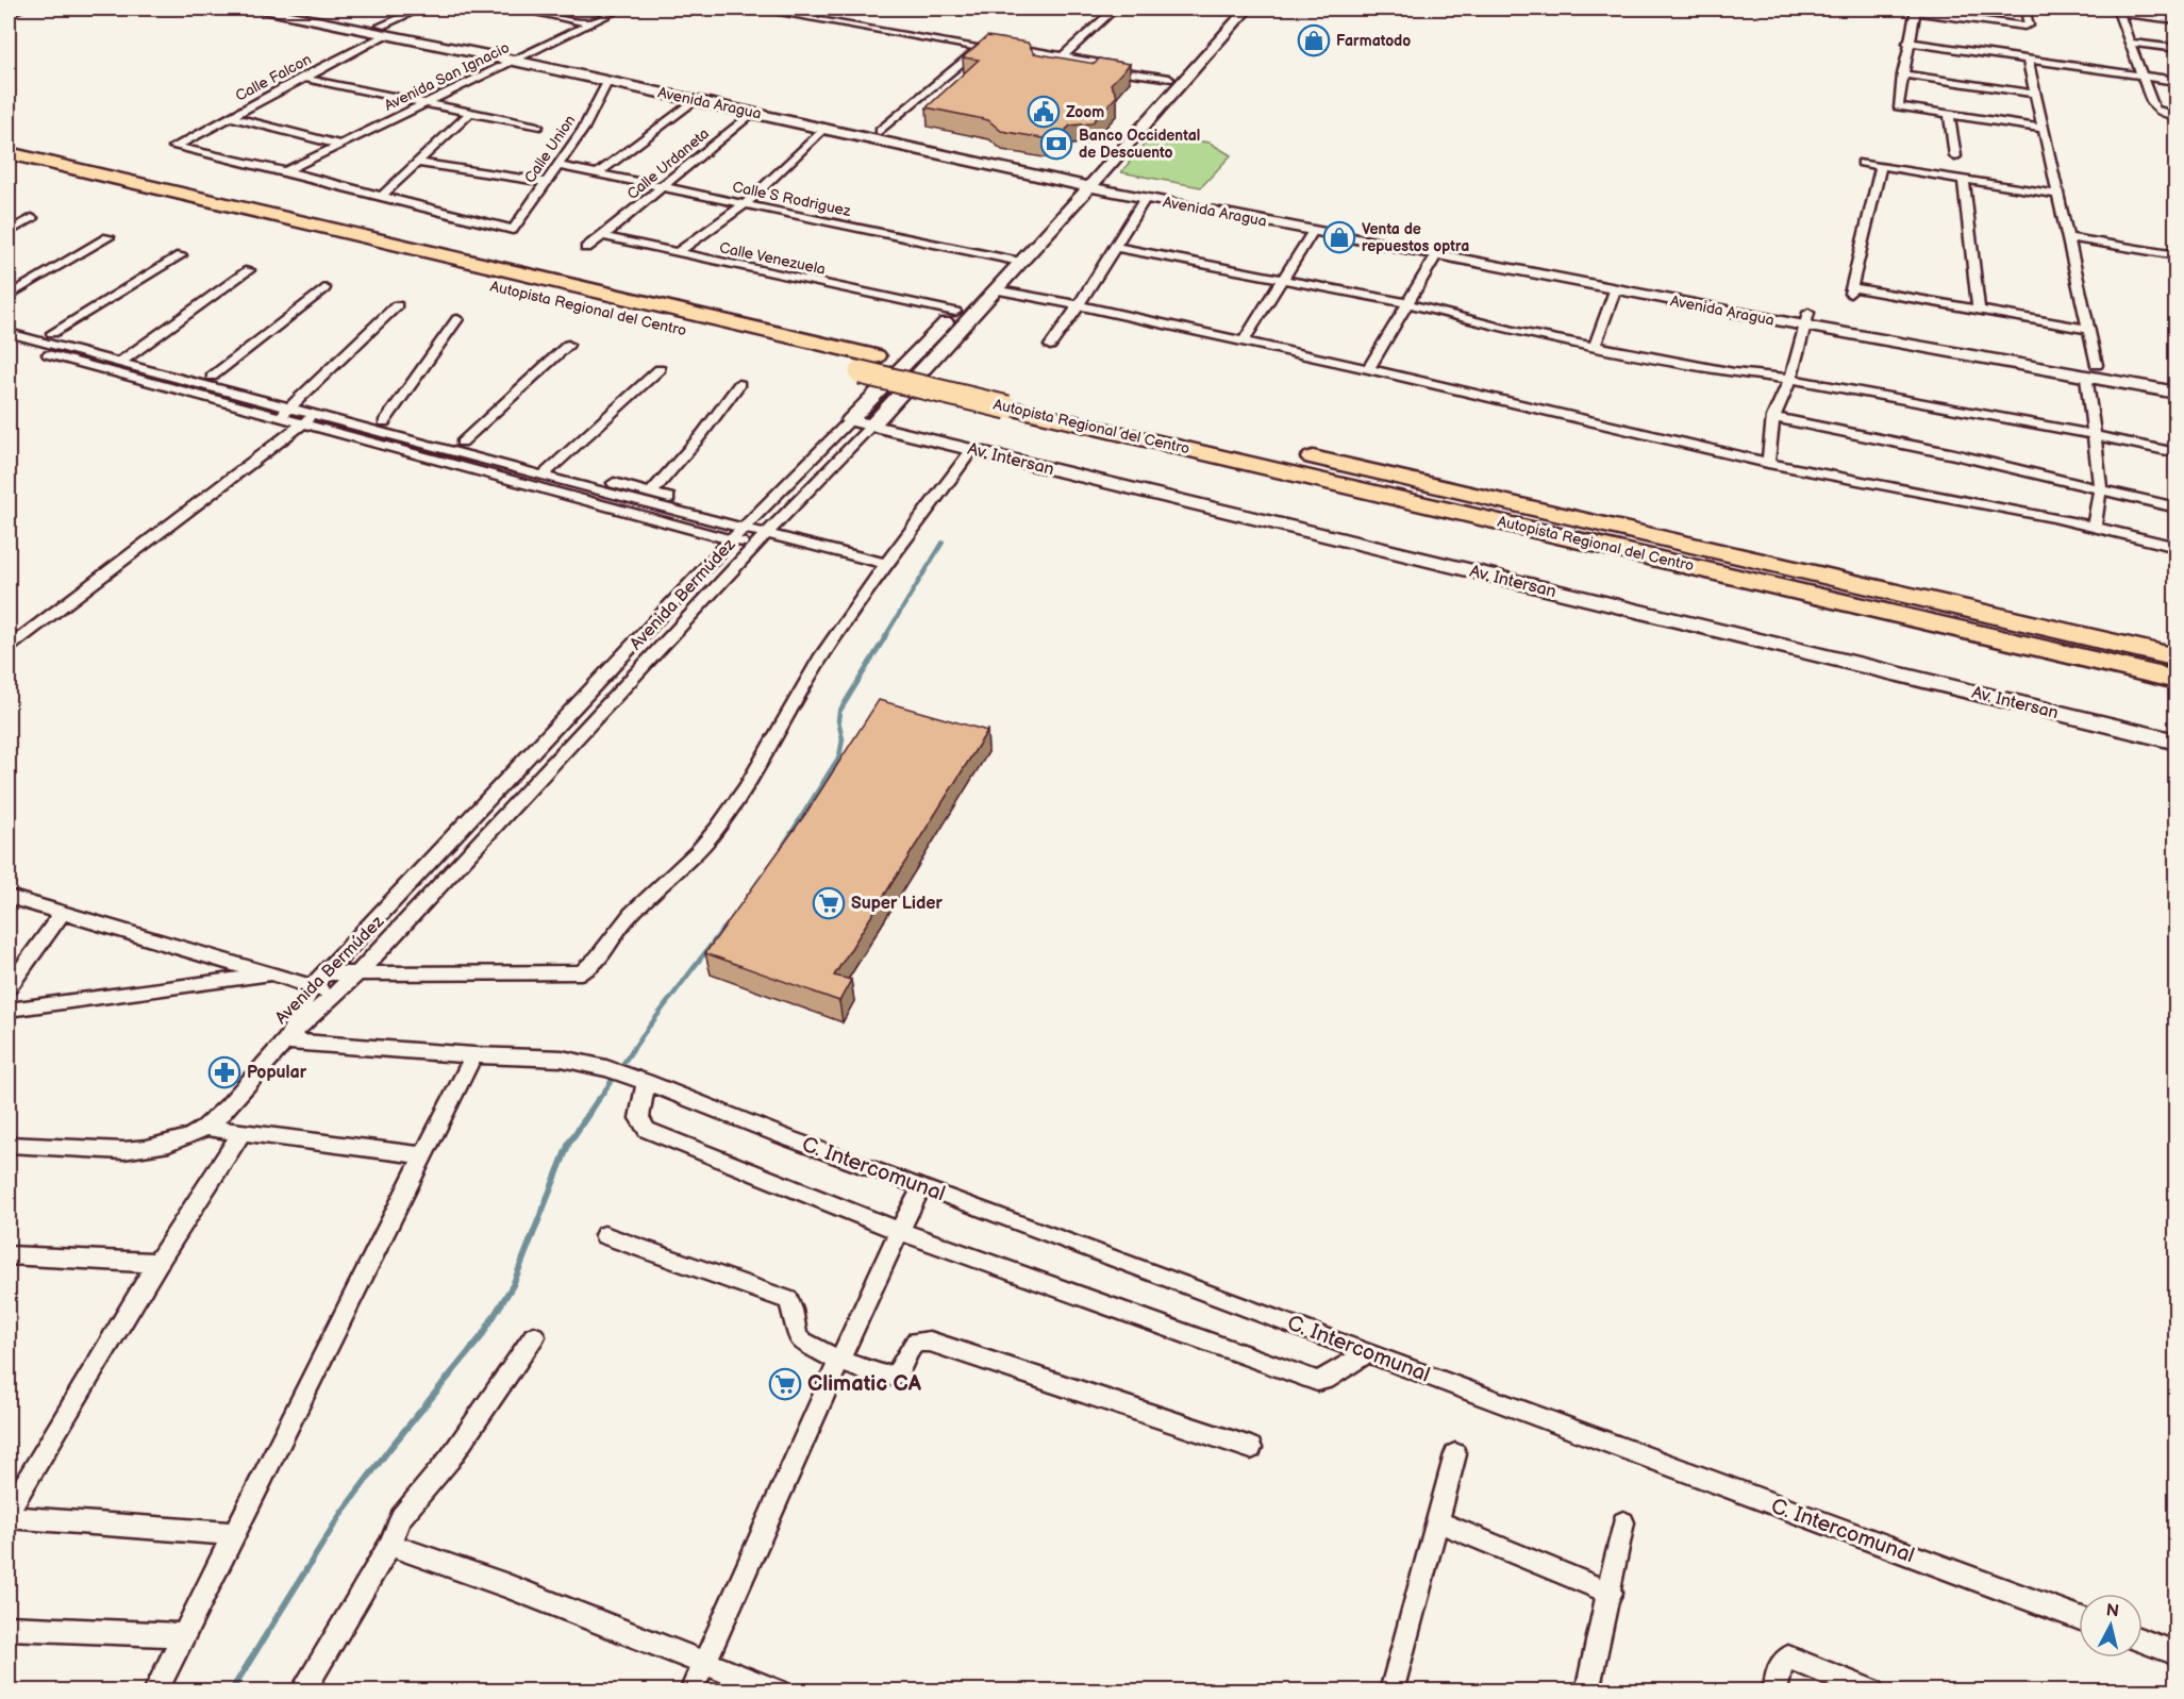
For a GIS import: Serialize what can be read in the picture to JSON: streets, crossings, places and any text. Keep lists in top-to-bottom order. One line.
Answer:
{"streets":{"highway":["Autopista Regional del Centro"],"street":["Avenida San Ignacio","Calle Falcon","Avenida Aragua","Calle Union","Calle Urdaneta","Calle S Rodriguez","Calle Venezuela","Av. Intersan","Avenida Bermúdez","C. Intercomunal"]},"crossings":[["Avenida San Ignacio","Calle Falcon"],["Avenida San Ignacio","Avenida Aragua"],["Calle Falcon","Avenida Aragua"],["Avenida Aragua","Calle Union"],["Avenida Aragua","Calle Urdaneta"],["Avenida Aragua","Avenida Bermúdez"],["Calle Union","Calle S Rodriguez"],["Calle Urdaneta","Calle S Rodriguez"],["Calle Urdaneta","Calle Venezuela"],["Calle S Rodriguez","Avenida Bermúdez"],["Calle Venezuela","Avenida Bermúdez"],["Av. Intersan","Avenida Bermúdez"],["Avenida Bermúdez","C. Intercomunal"]],"places":{"shop":["Farmatodo","Venta de repuestos optra"],"public building":["Zoom"],"bank":["Banco Occidental de Descuento"],"supermarket":["Super Lider","Climatic CA"],"pharmacy":["Popular"]},"north":"top"}
